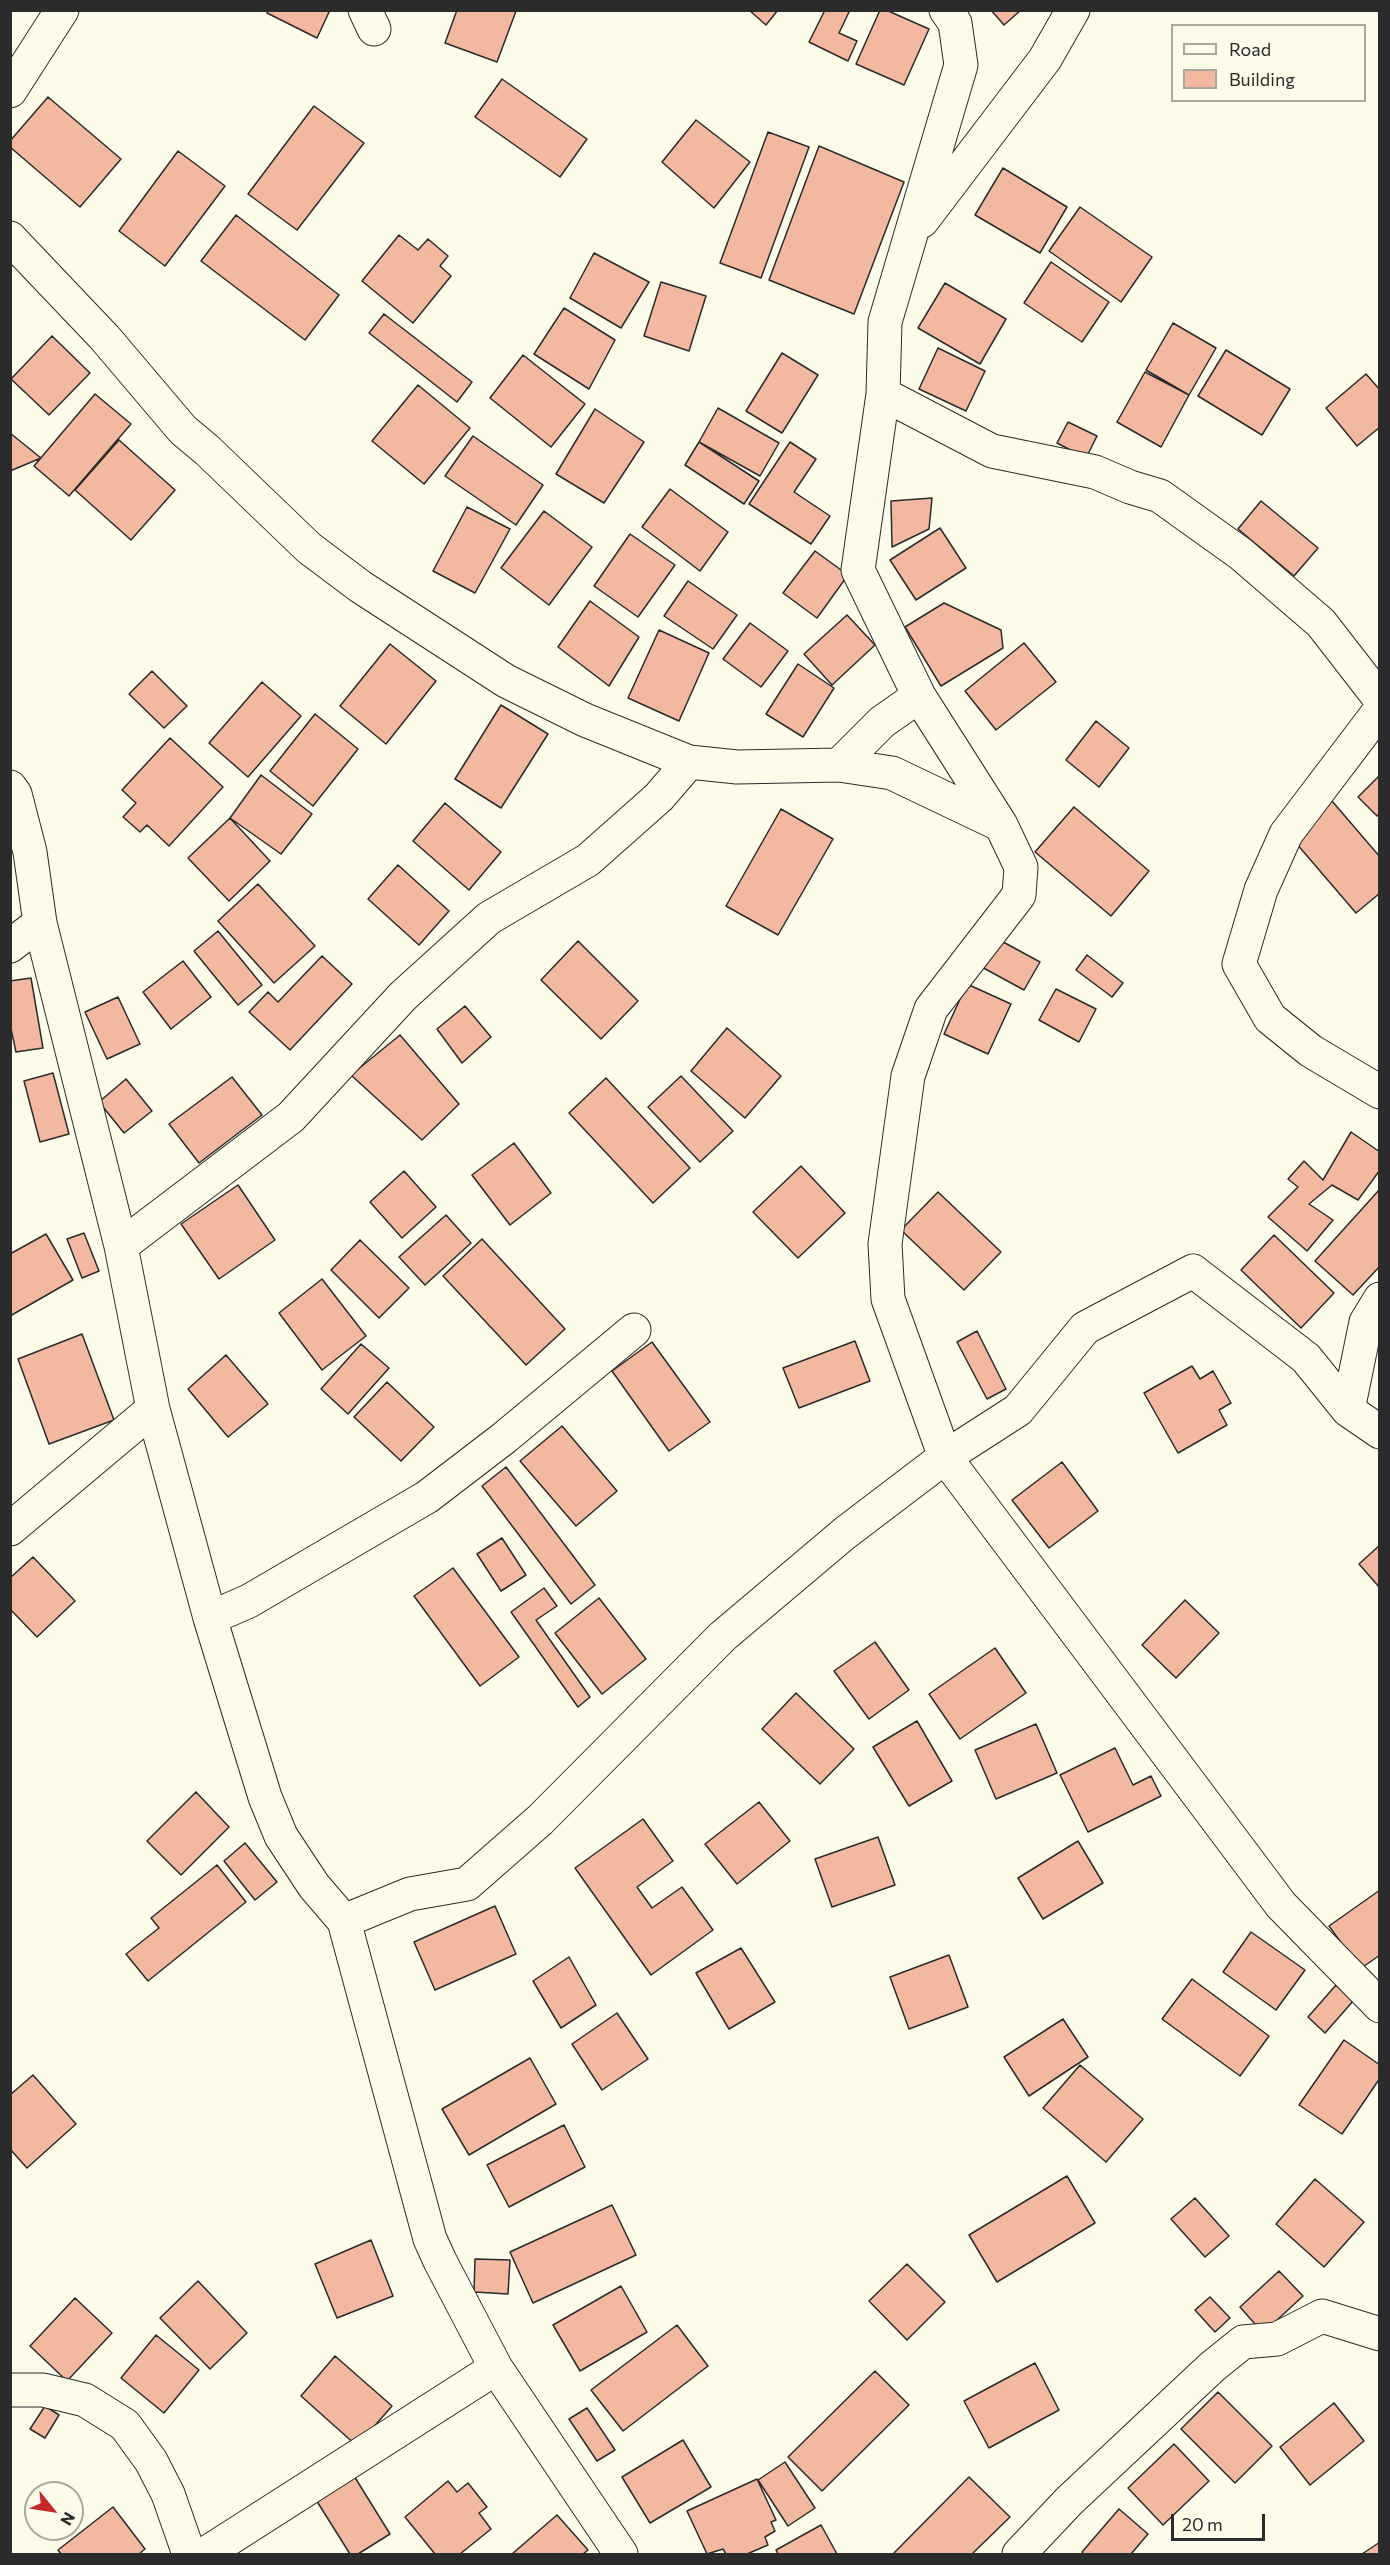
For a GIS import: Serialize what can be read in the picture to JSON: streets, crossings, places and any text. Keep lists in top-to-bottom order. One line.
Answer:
{"legend":["Road","Building"],"scale_bar":"20 m","north":"bottom right"}
